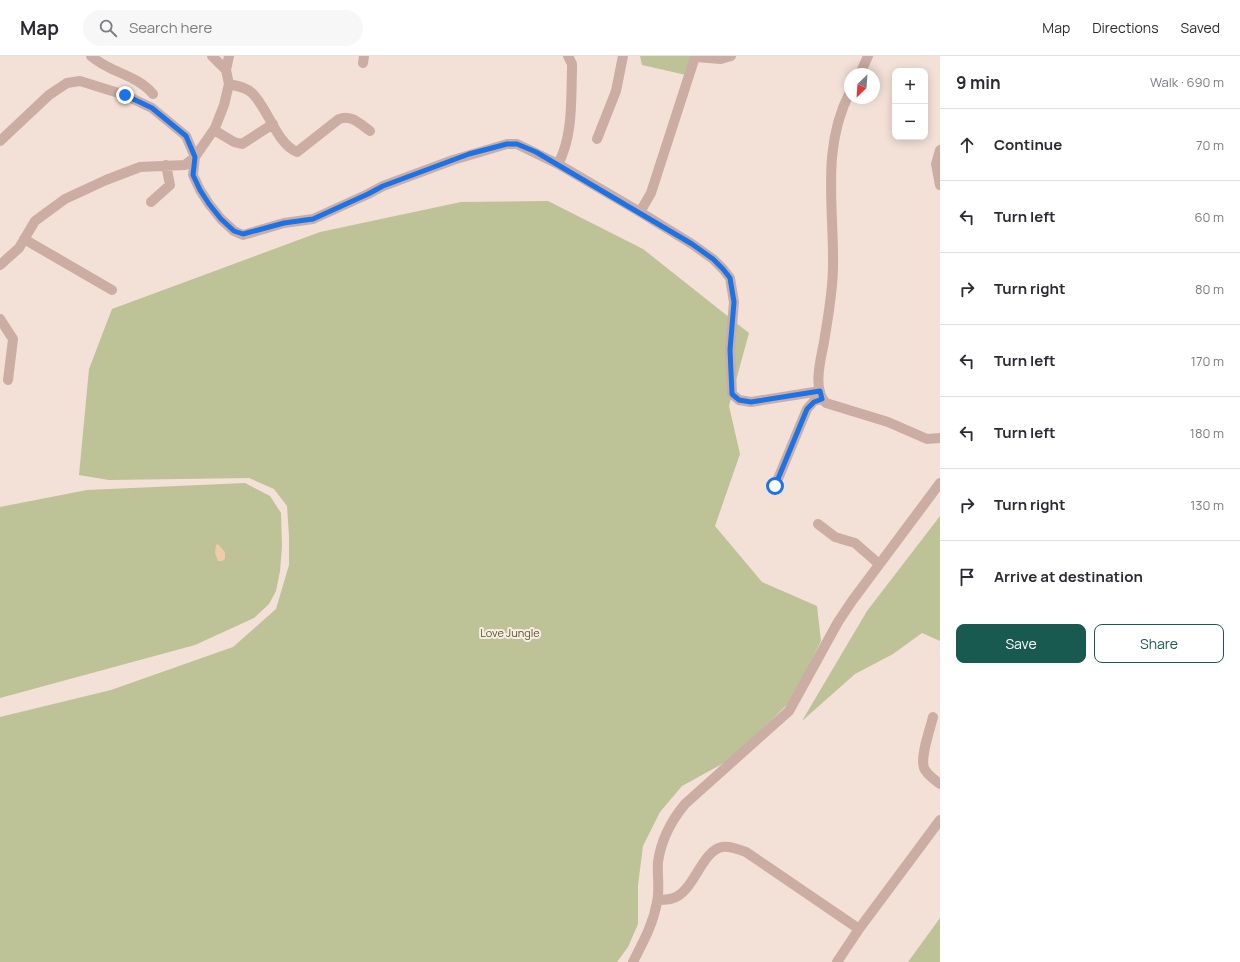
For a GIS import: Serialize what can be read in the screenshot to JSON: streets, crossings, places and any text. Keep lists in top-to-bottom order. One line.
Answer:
{"parks":["Love Jungle"],"north":"bottom left","page":{"header":"Map","search":"Search here","nav":["Map","Directions","Saved"],"heading":["9 min","Walk · 690 m"],"map_buttons":["+","−"],"list":[["Continue","70 m"],["Turn left","60 m"],["Turn right","80 m"],["Turn left","170 m"],["Turn left","180 m"],["Turn right","130 m"],"Arrive at destination"],"buttons":["Save","Share"]}}
